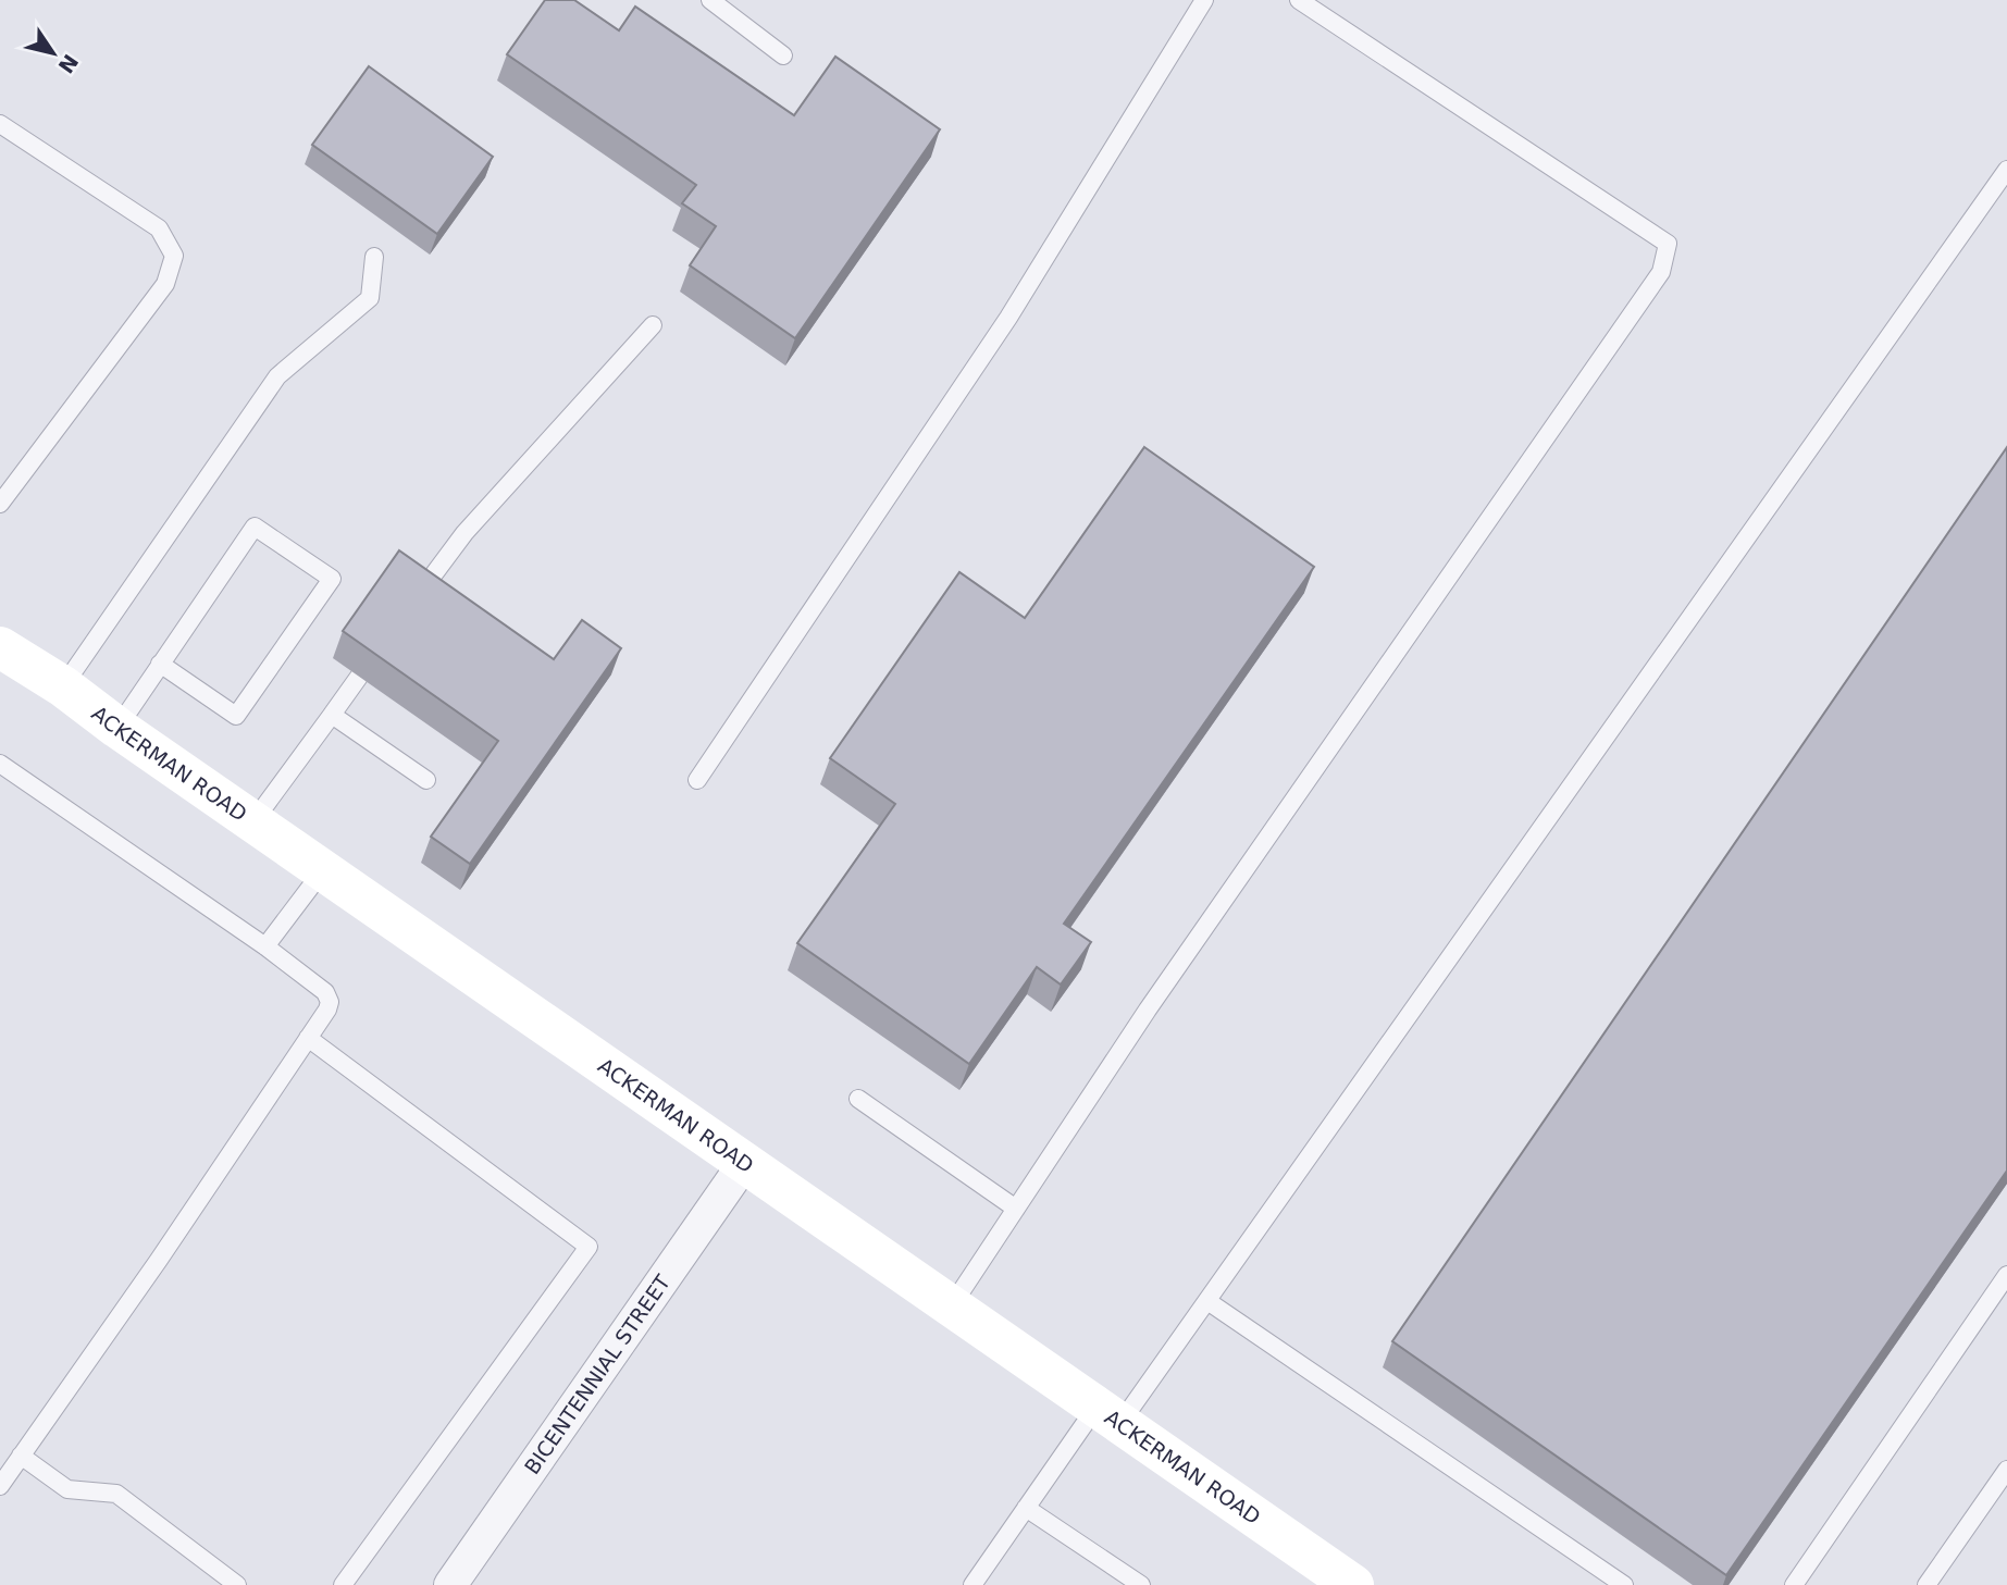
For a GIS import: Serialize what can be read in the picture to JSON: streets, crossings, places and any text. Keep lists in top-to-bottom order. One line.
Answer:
{"streets":{"street":["ACKERMAN ROAD","BICENTENNIAL STREET"]},"crossings":[["ACKERMAN ROAD","BICENTENNIAL STREET"]],"north":"bottom right"}
